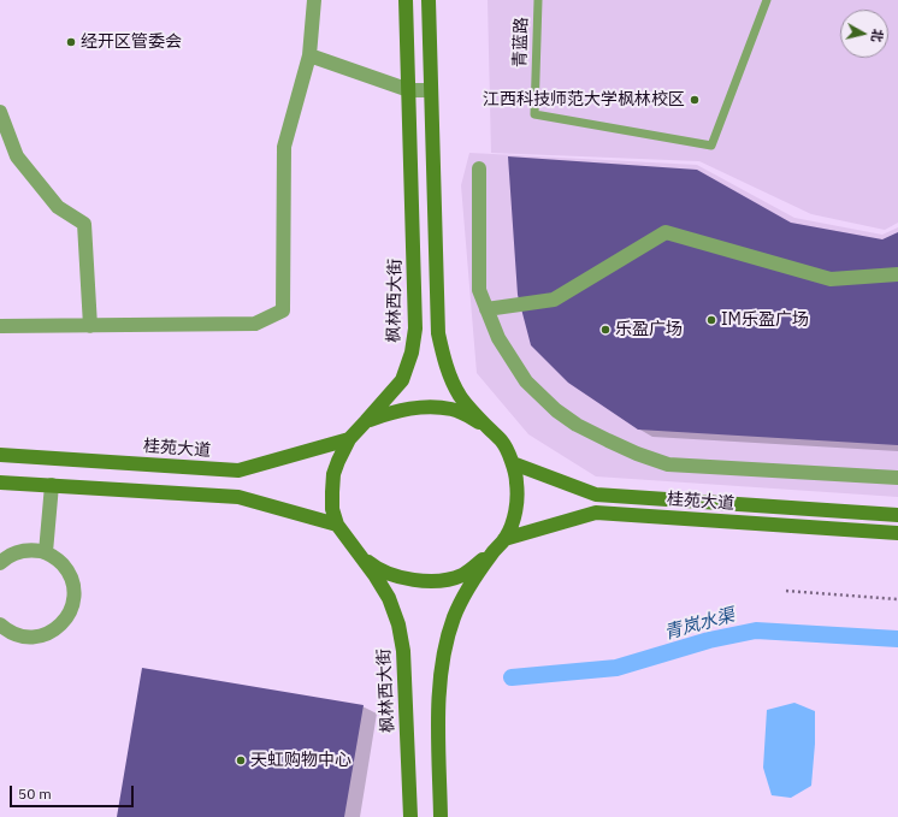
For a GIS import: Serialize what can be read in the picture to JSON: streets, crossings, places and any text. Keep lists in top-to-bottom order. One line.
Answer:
{"streets":{"main road":["枫林西大街","桂苑大道"],"lane":["青蓝路"]},"crossings":[["枫林西大街","桂苑大道"]],"water":["青岚水渠"],"places":["经开区管委会","江西科技师范大学枫林校区","IM乐盈广场","乐盈广场","天虹购物中心"],"scale_bar":"50 m","north":"right"}
